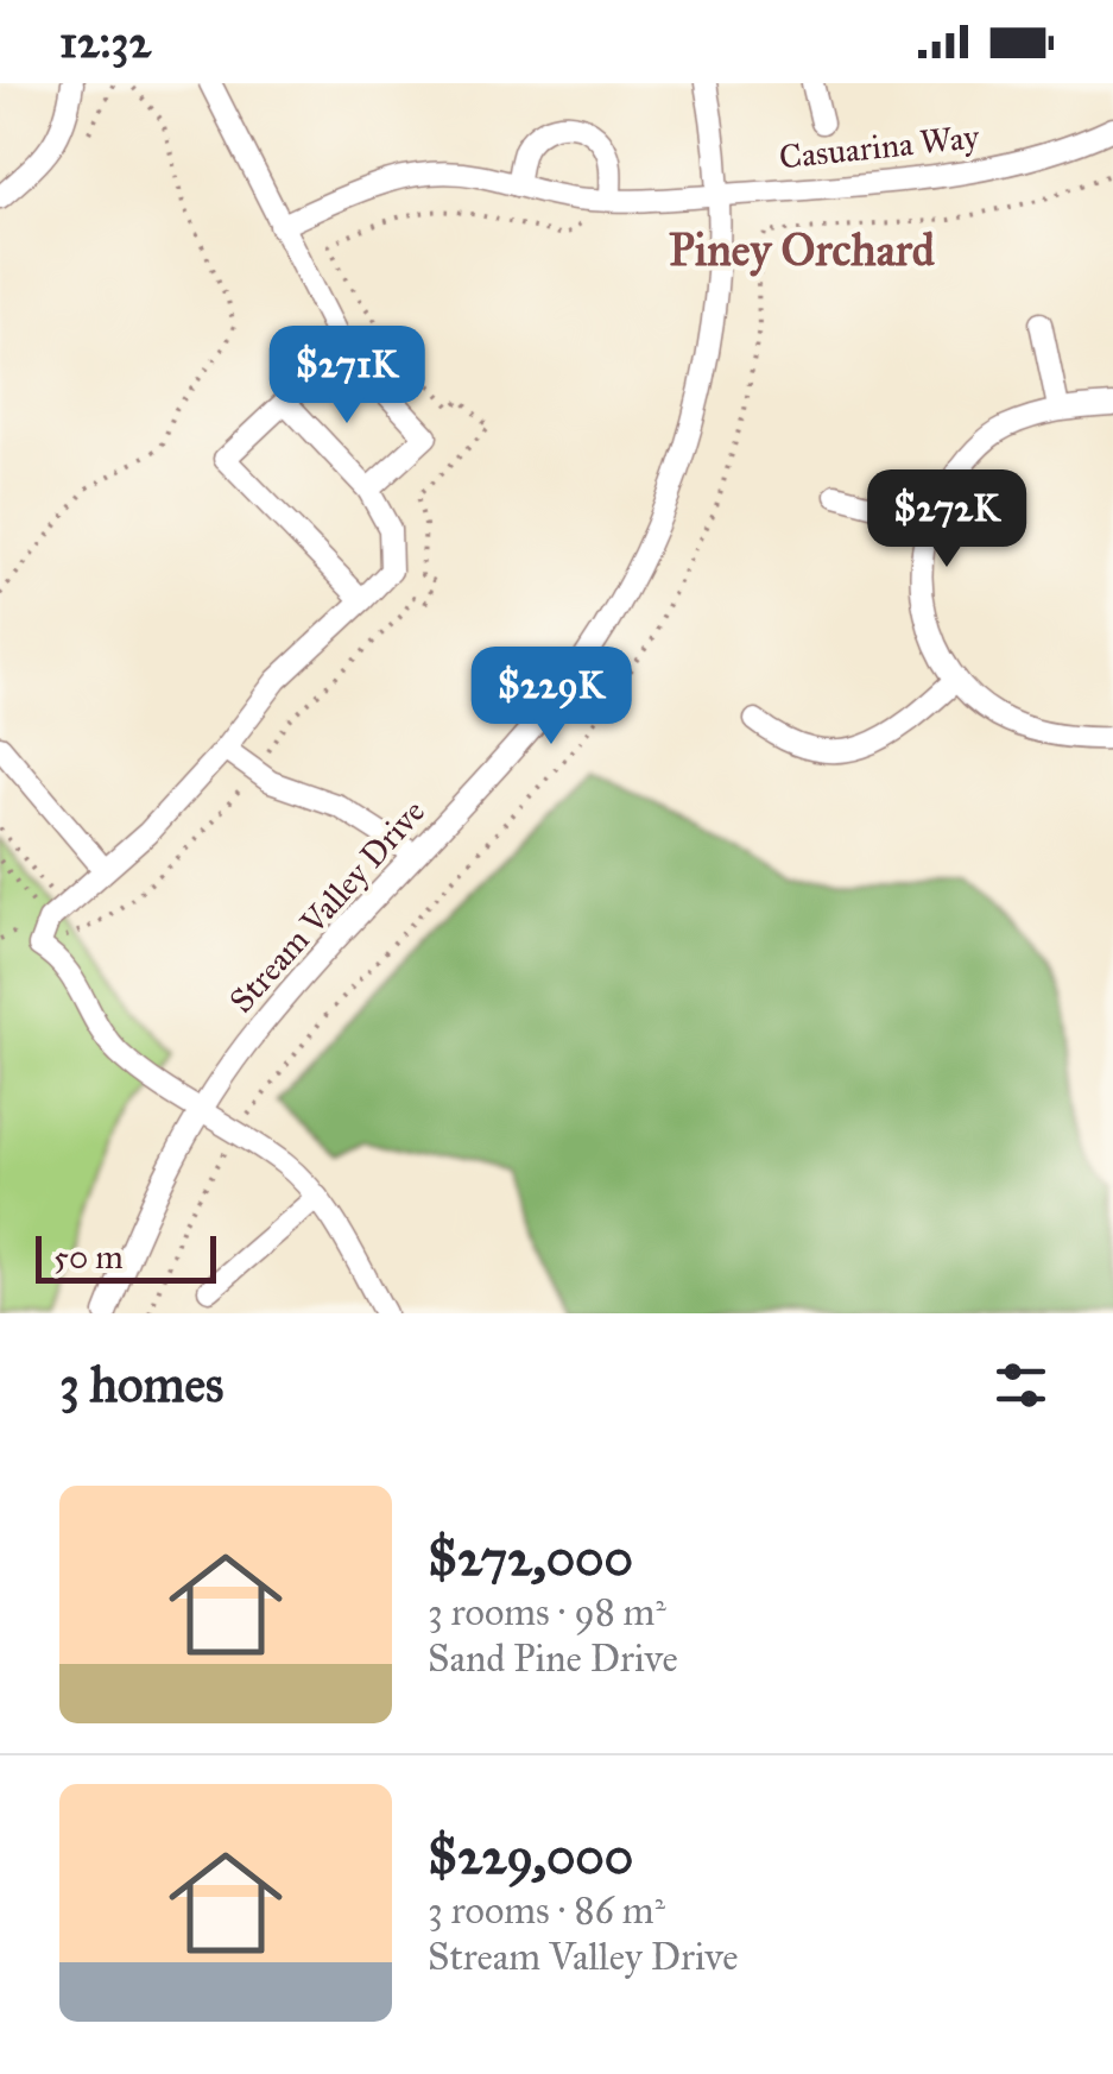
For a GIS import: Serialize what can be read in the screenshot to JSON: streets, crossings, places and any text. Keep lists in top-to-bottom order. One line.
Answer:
{"streets":{"street":["Casuarina Way","Stream Valley Drive"]},"crossings":[["Casuarina Way","Stream Valley Drive"]],"districts":["Piney Orchard"],"scale_bar":"50 m","page":{"status":"12:32","price":["$271K","$272K","$229K"],"scale":"50 m","heading":"3 homes","list":[{"name":"$272,000","note":"3 rooms · 98 m² · Sand Pine Drive"},{"name":"$229,000","note":"3 rooms · 86 m² · Stream Valley Drive"}]}}
